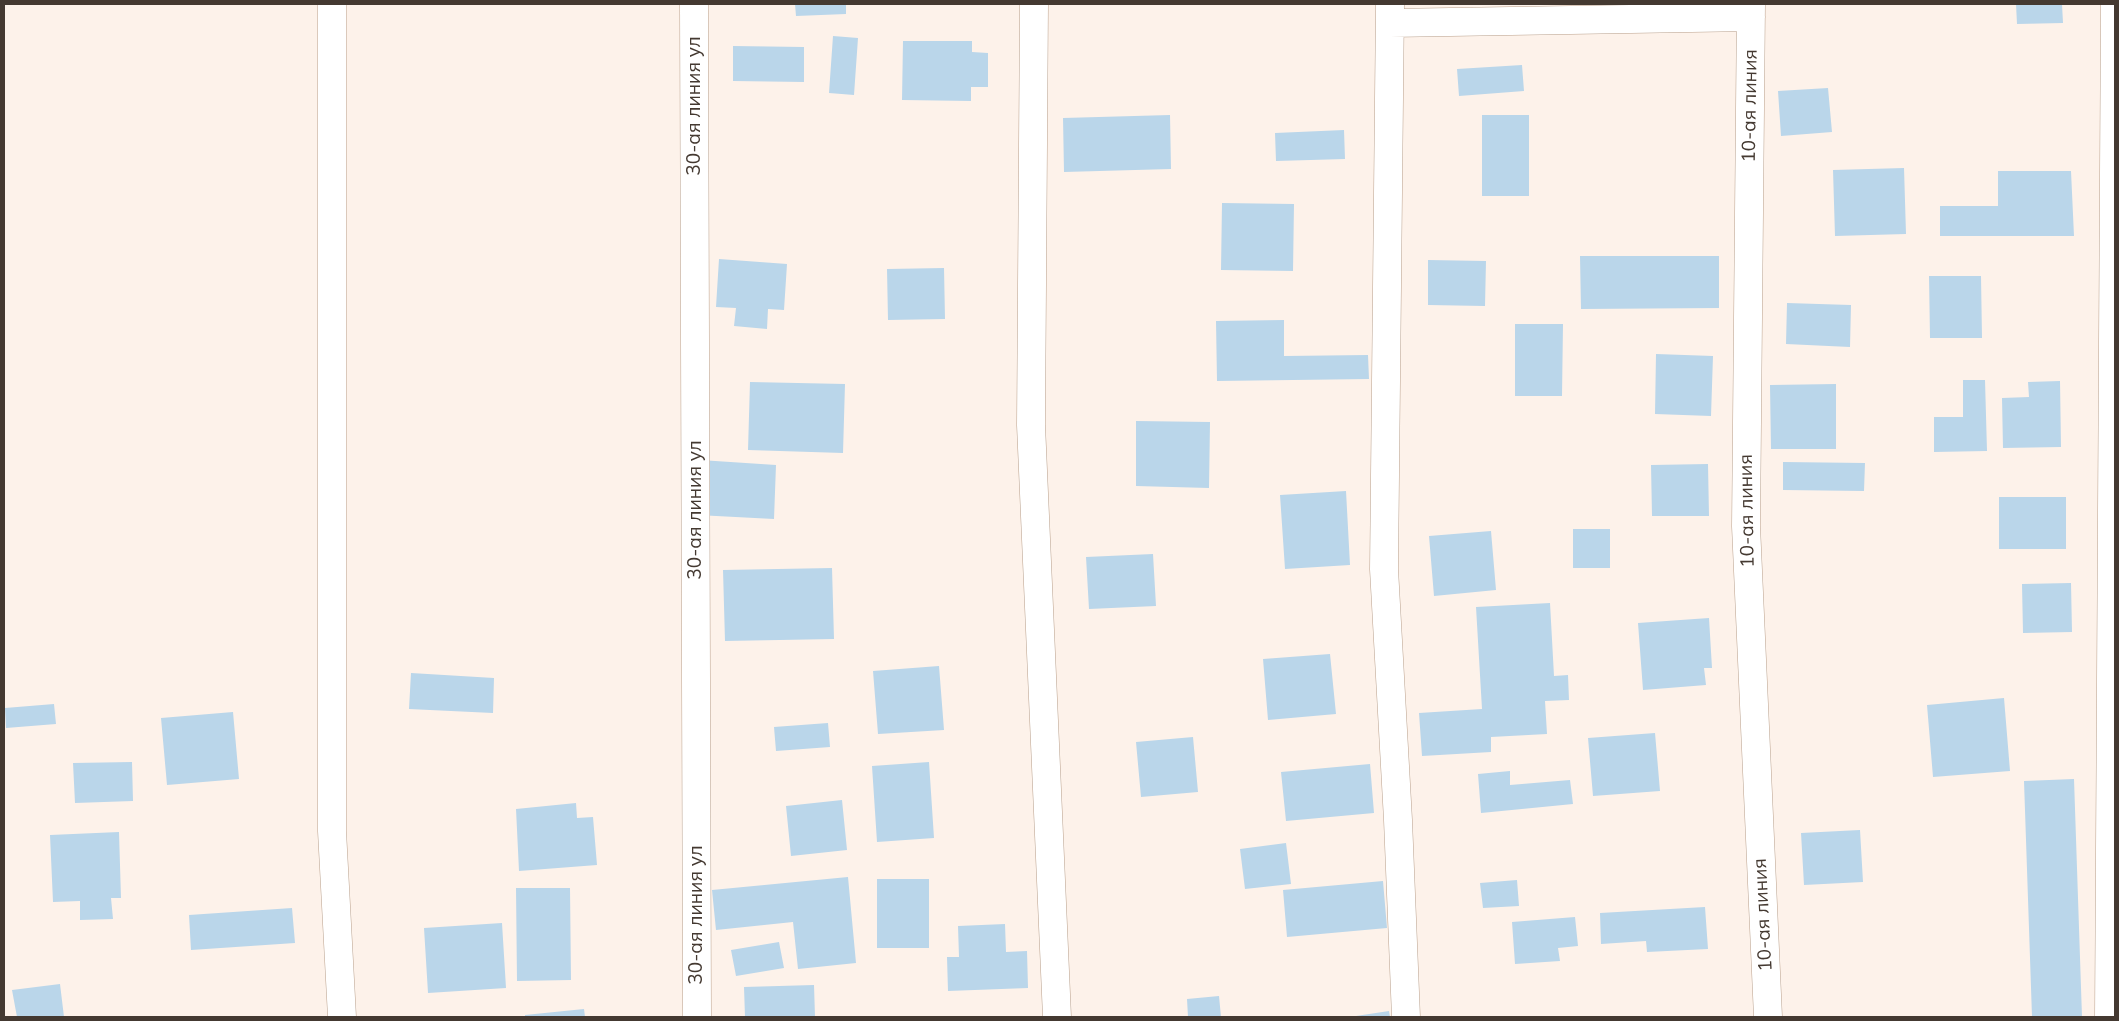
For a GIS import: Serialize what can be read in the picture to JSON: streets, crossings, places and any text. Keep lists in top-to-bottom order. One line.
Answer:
{"streets":{"street":["30-ая линия ул","10-ая линия"]}}
